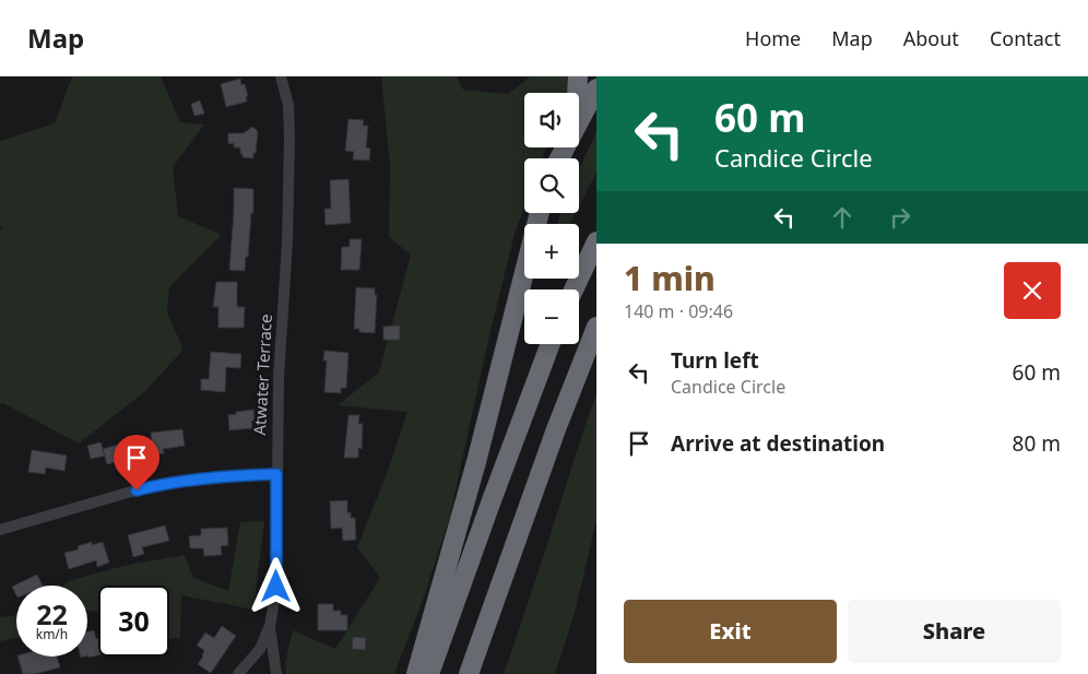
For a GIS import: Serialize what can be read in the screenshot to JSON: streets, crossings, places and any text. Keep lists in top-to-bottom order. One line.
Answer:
{"streets":{"street":["Atwater Terrace"]},"page":{"header":"Map","nav":["Home","Map","About","Contact"],"turn":["60 m","Candice Circle"],"map_buttons":["+","−"],"heading":["1 min","140 m · 09:46"],"list":[{"name":"Turn left","note":"Candice Circle","value":"60 m"},{"name":"Arrive at destination","value":"80 m"}],"speed":"22 km/h","limit":"30","buttons":["Exit","Share"]}}
